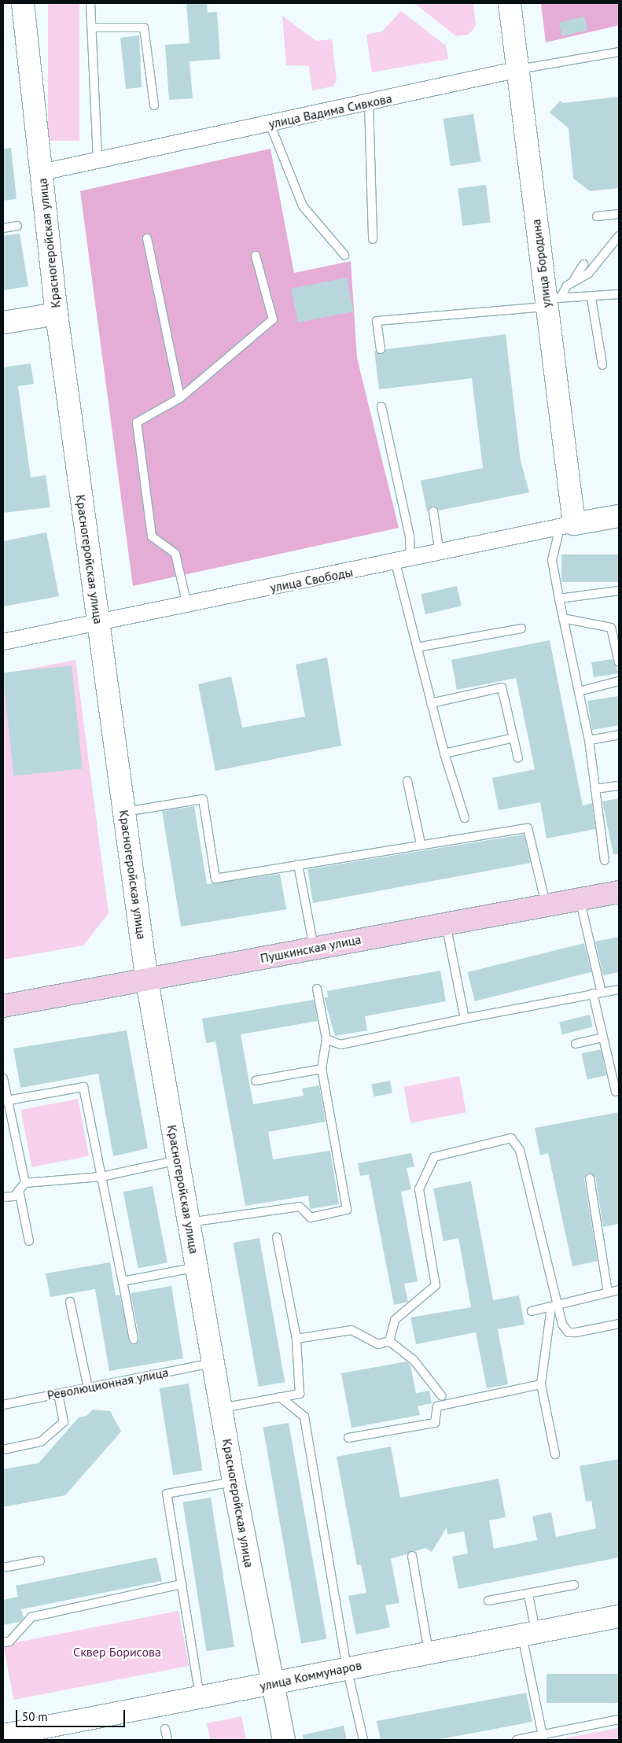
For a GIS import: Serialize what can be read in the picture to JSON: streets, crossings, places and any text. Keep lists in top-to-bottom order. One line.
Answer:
{"streets":{"main road":["Пушкинская улица"],"street":["улица Вадима Сивкова","Красногеройская улица","улица Бородина","улица Свободы","улица Коммунаров"],"lane":["Революционная улица"]},"crossings":[["улица Вадима Сивкова","Красногеройская улица"],["улица Вадима Сивкова","улица Бородина"],["Красногеройская улица","улица Свободы"],["Красногеройская улица","Пушкинская улица"],["Красногеройская улица","Революционная улица"],["Красногеройская улица","улица Коммунаров"],["улица Бородина","улица Свободы"]],"parks":["Сквер Борисова"],"scale_bar":"50 m"}
